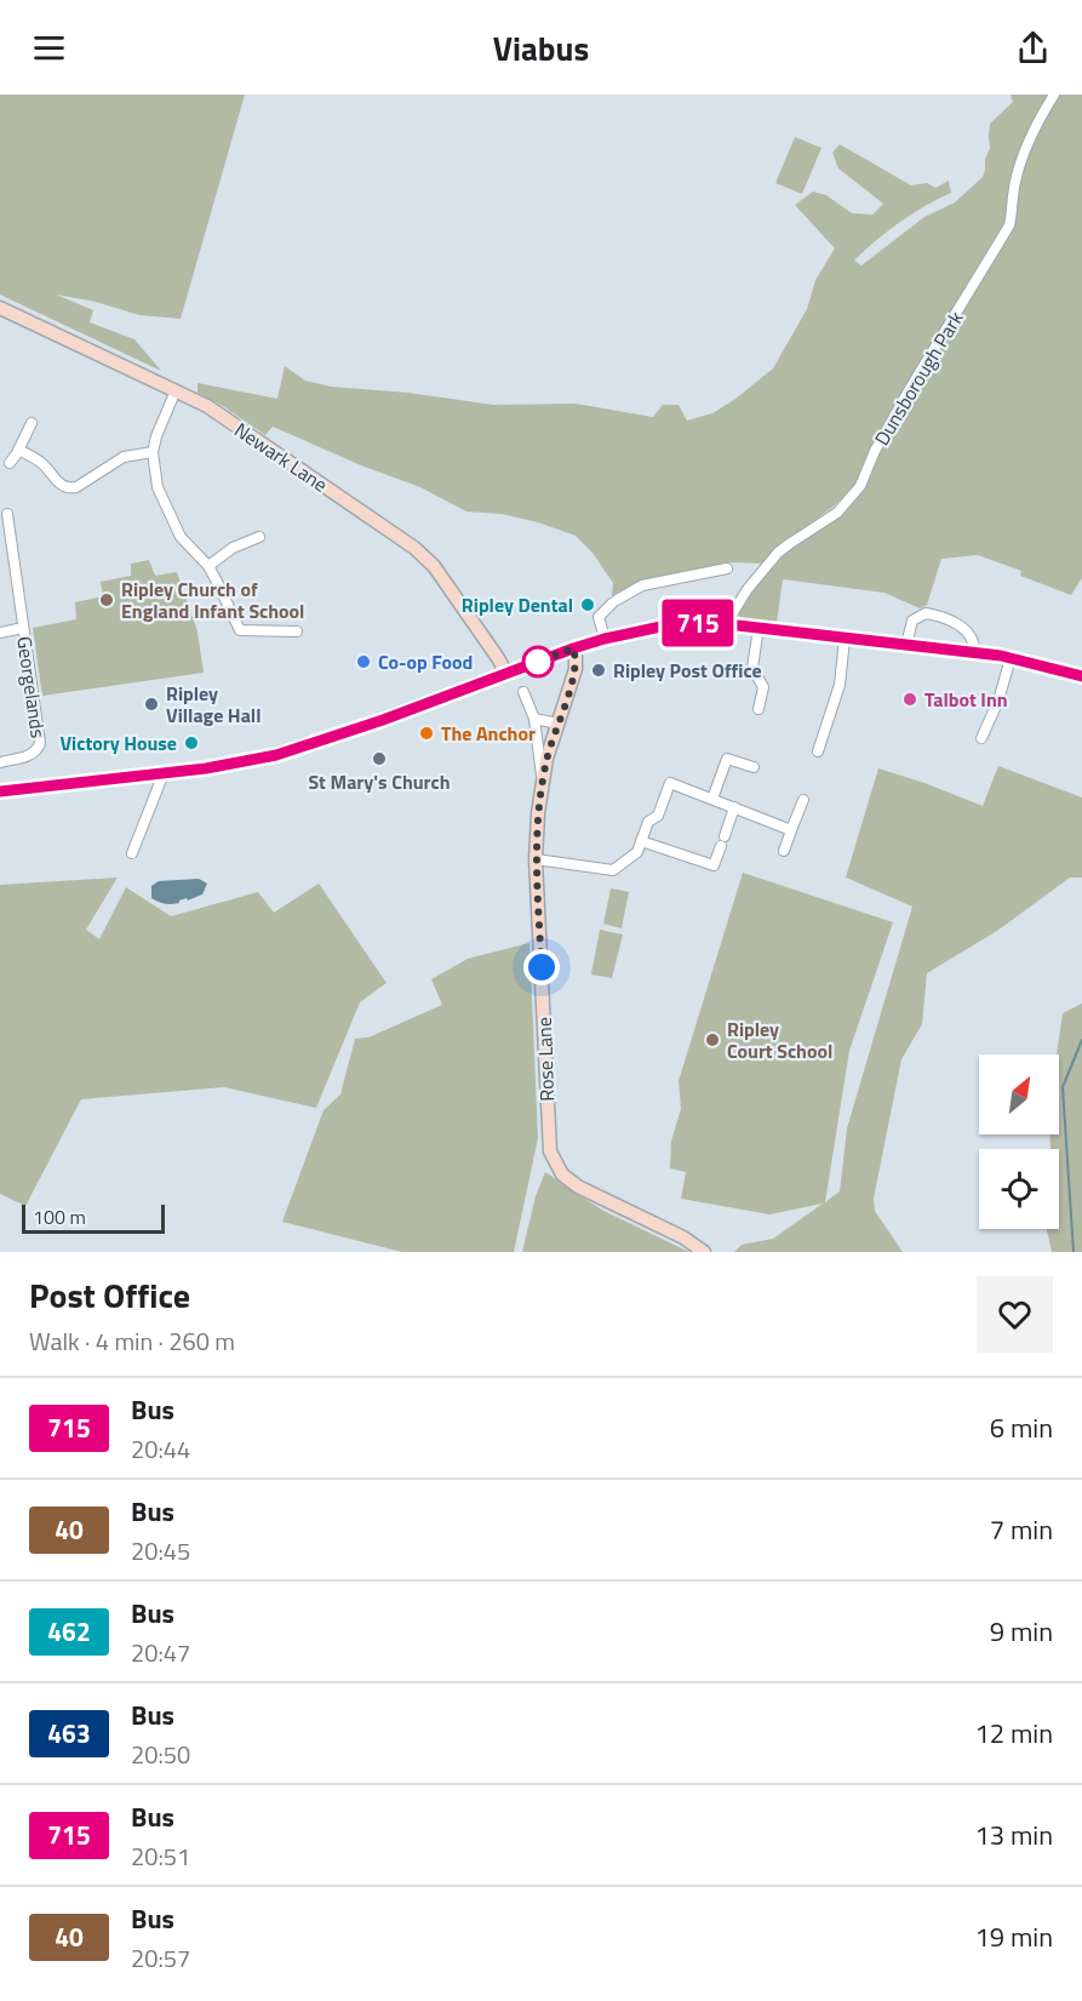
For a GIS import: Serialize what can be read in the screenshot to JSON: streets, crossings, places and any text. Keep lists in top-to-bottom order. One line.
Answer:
{"streets":{"main road":["Newark Lane","Rose Lane"],"street":["Dunsborough Park","Georgelands"]},"places":["Ripley Church of England Infant School","Ripley Dental","Co-op Food","Ripley Post Office","Talbot Inn","Ripley Village Hall","The Anchor","Victory House","St Mary's Church","Ripley Court School"],"lines":["bus line 715"],"scale_bar":"100 m","north":"top right","page":{"header":"Viabus","on_map":"715","scale":"100 m","heading":["Post Office","Walk · 4 min · 260 m"],"list":[{"mark":"715","name":"Bus","note":"20:44","value":"6 min"},{"mark":"40","name":"Bus","note":"20:45","value":"7 min"},{"mark":"462","name":"Bus","note":"20:47","value":"9 min"},{"mark":"463","name":"Bus","note":"20:50","value":"12 min"},{"mark":"715","name":"Bus","note":"20:51","value":"13 min"},{"mark":"40","name":"Bus","note":"20:57","value":"19 min"}]}}
